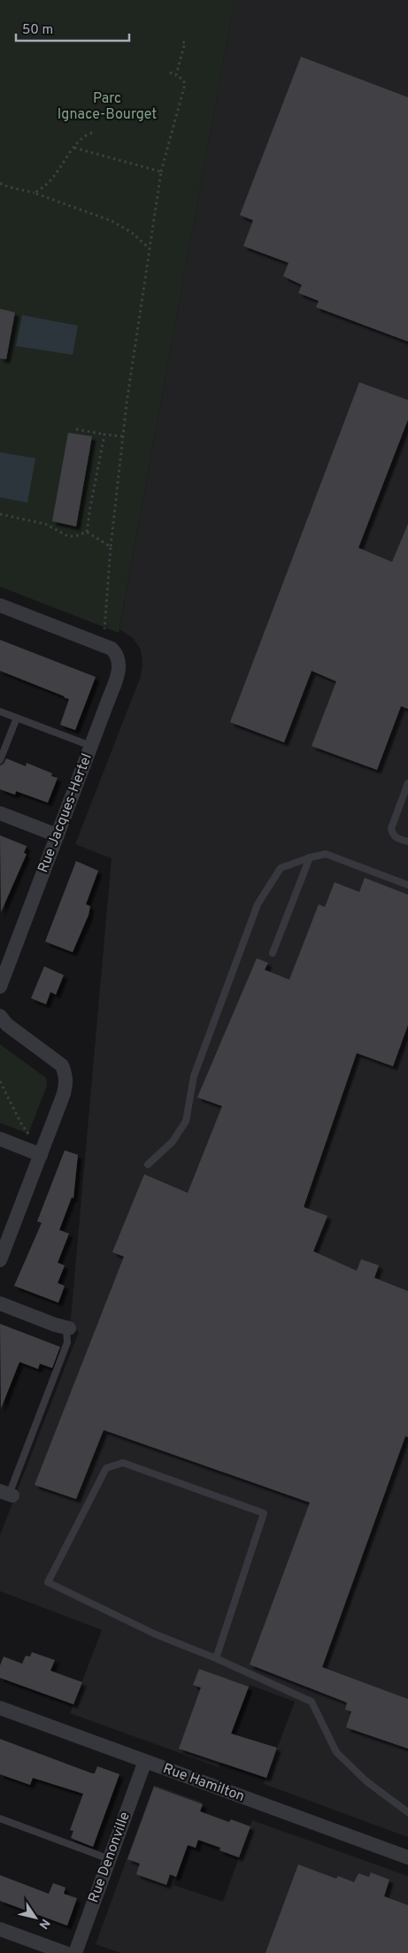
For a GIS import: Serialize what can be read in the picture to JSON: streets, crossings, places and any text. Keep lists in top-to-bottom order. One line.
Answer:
{"streets":{"street":["Rue Jacques-Hertel","Rue Hamilton","Rue Denonville"]},"crossings":[["Rue Hamilton","Rue Denonville"]],"parks":["Parc Ignace-Bourget"],"scale_bar":"50 m","north":"bottom right"}
